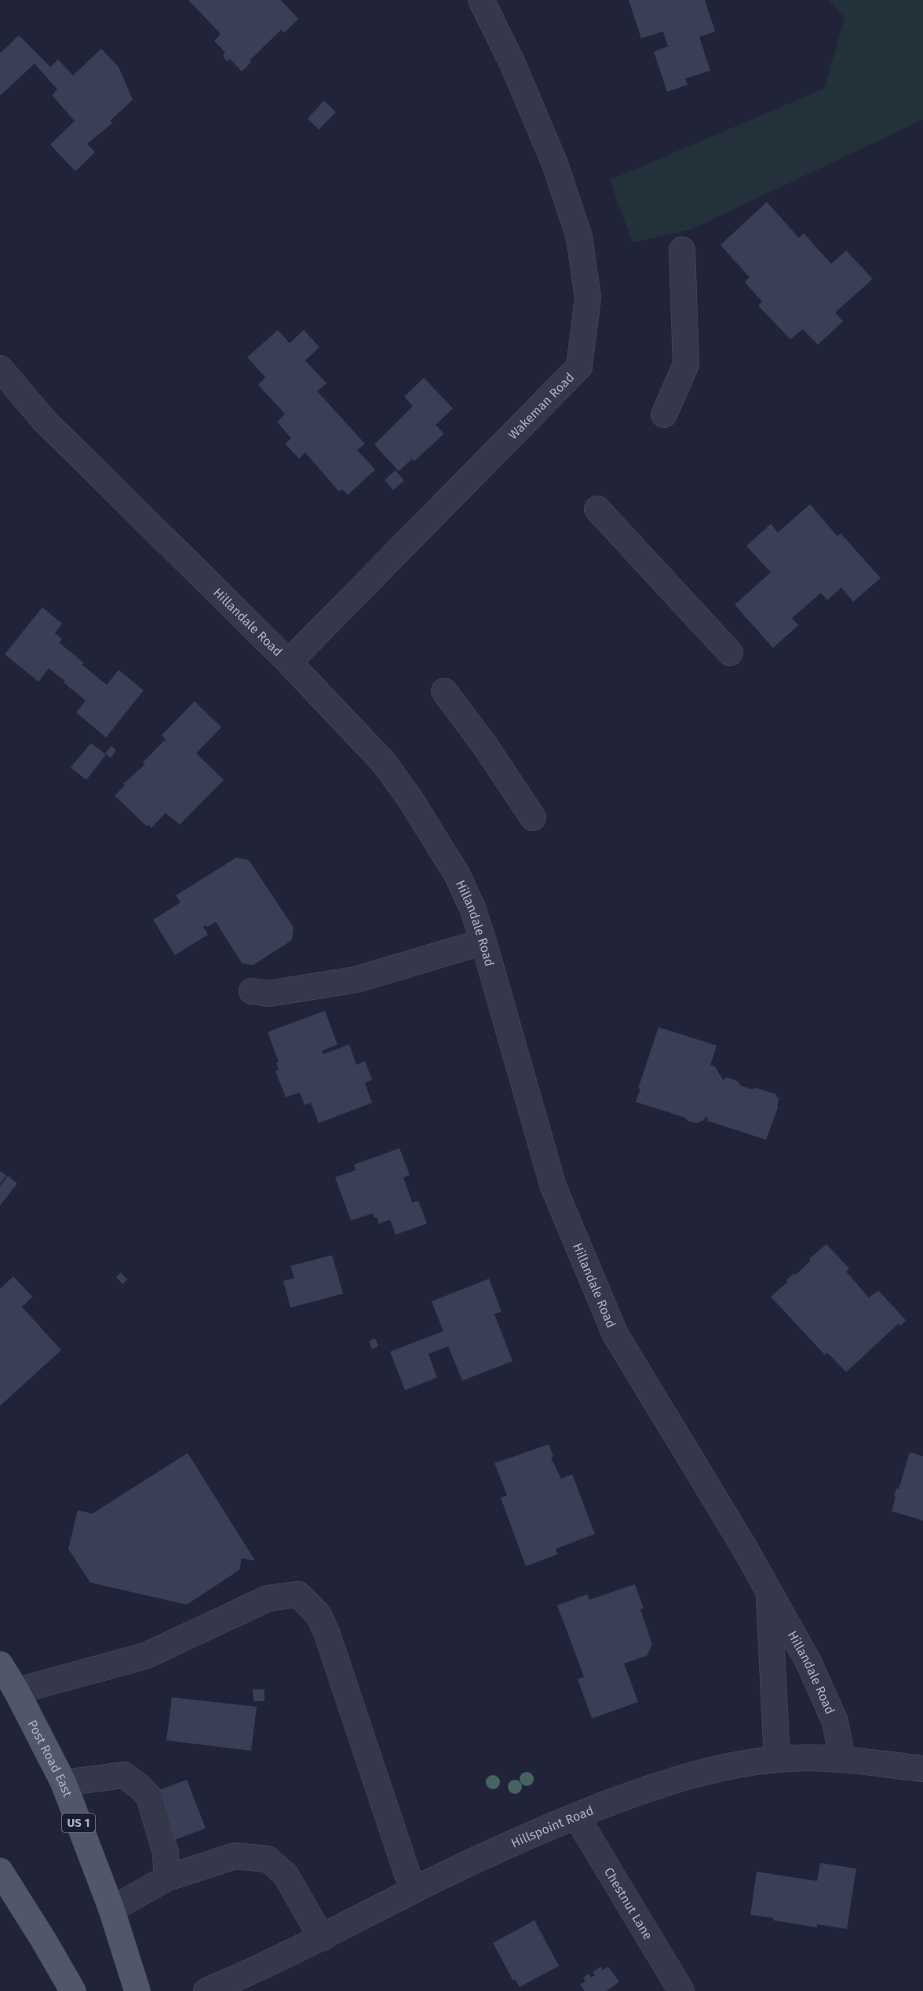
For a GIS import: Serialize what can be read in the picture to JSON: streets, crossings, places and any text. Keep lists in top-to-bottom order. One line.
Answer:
{"streets":{"main road":["Post Road East","US 1"],"street":["Wakeman Road","Hillandale Road","Hillspoint Road","Chestnut Lane"]},"crossings":[["Wakeman Road","Hillandale Road"],["Hillandale Road","Hillspoint Road"],["Hillspoint Road","Chestnut Lane"]]}
